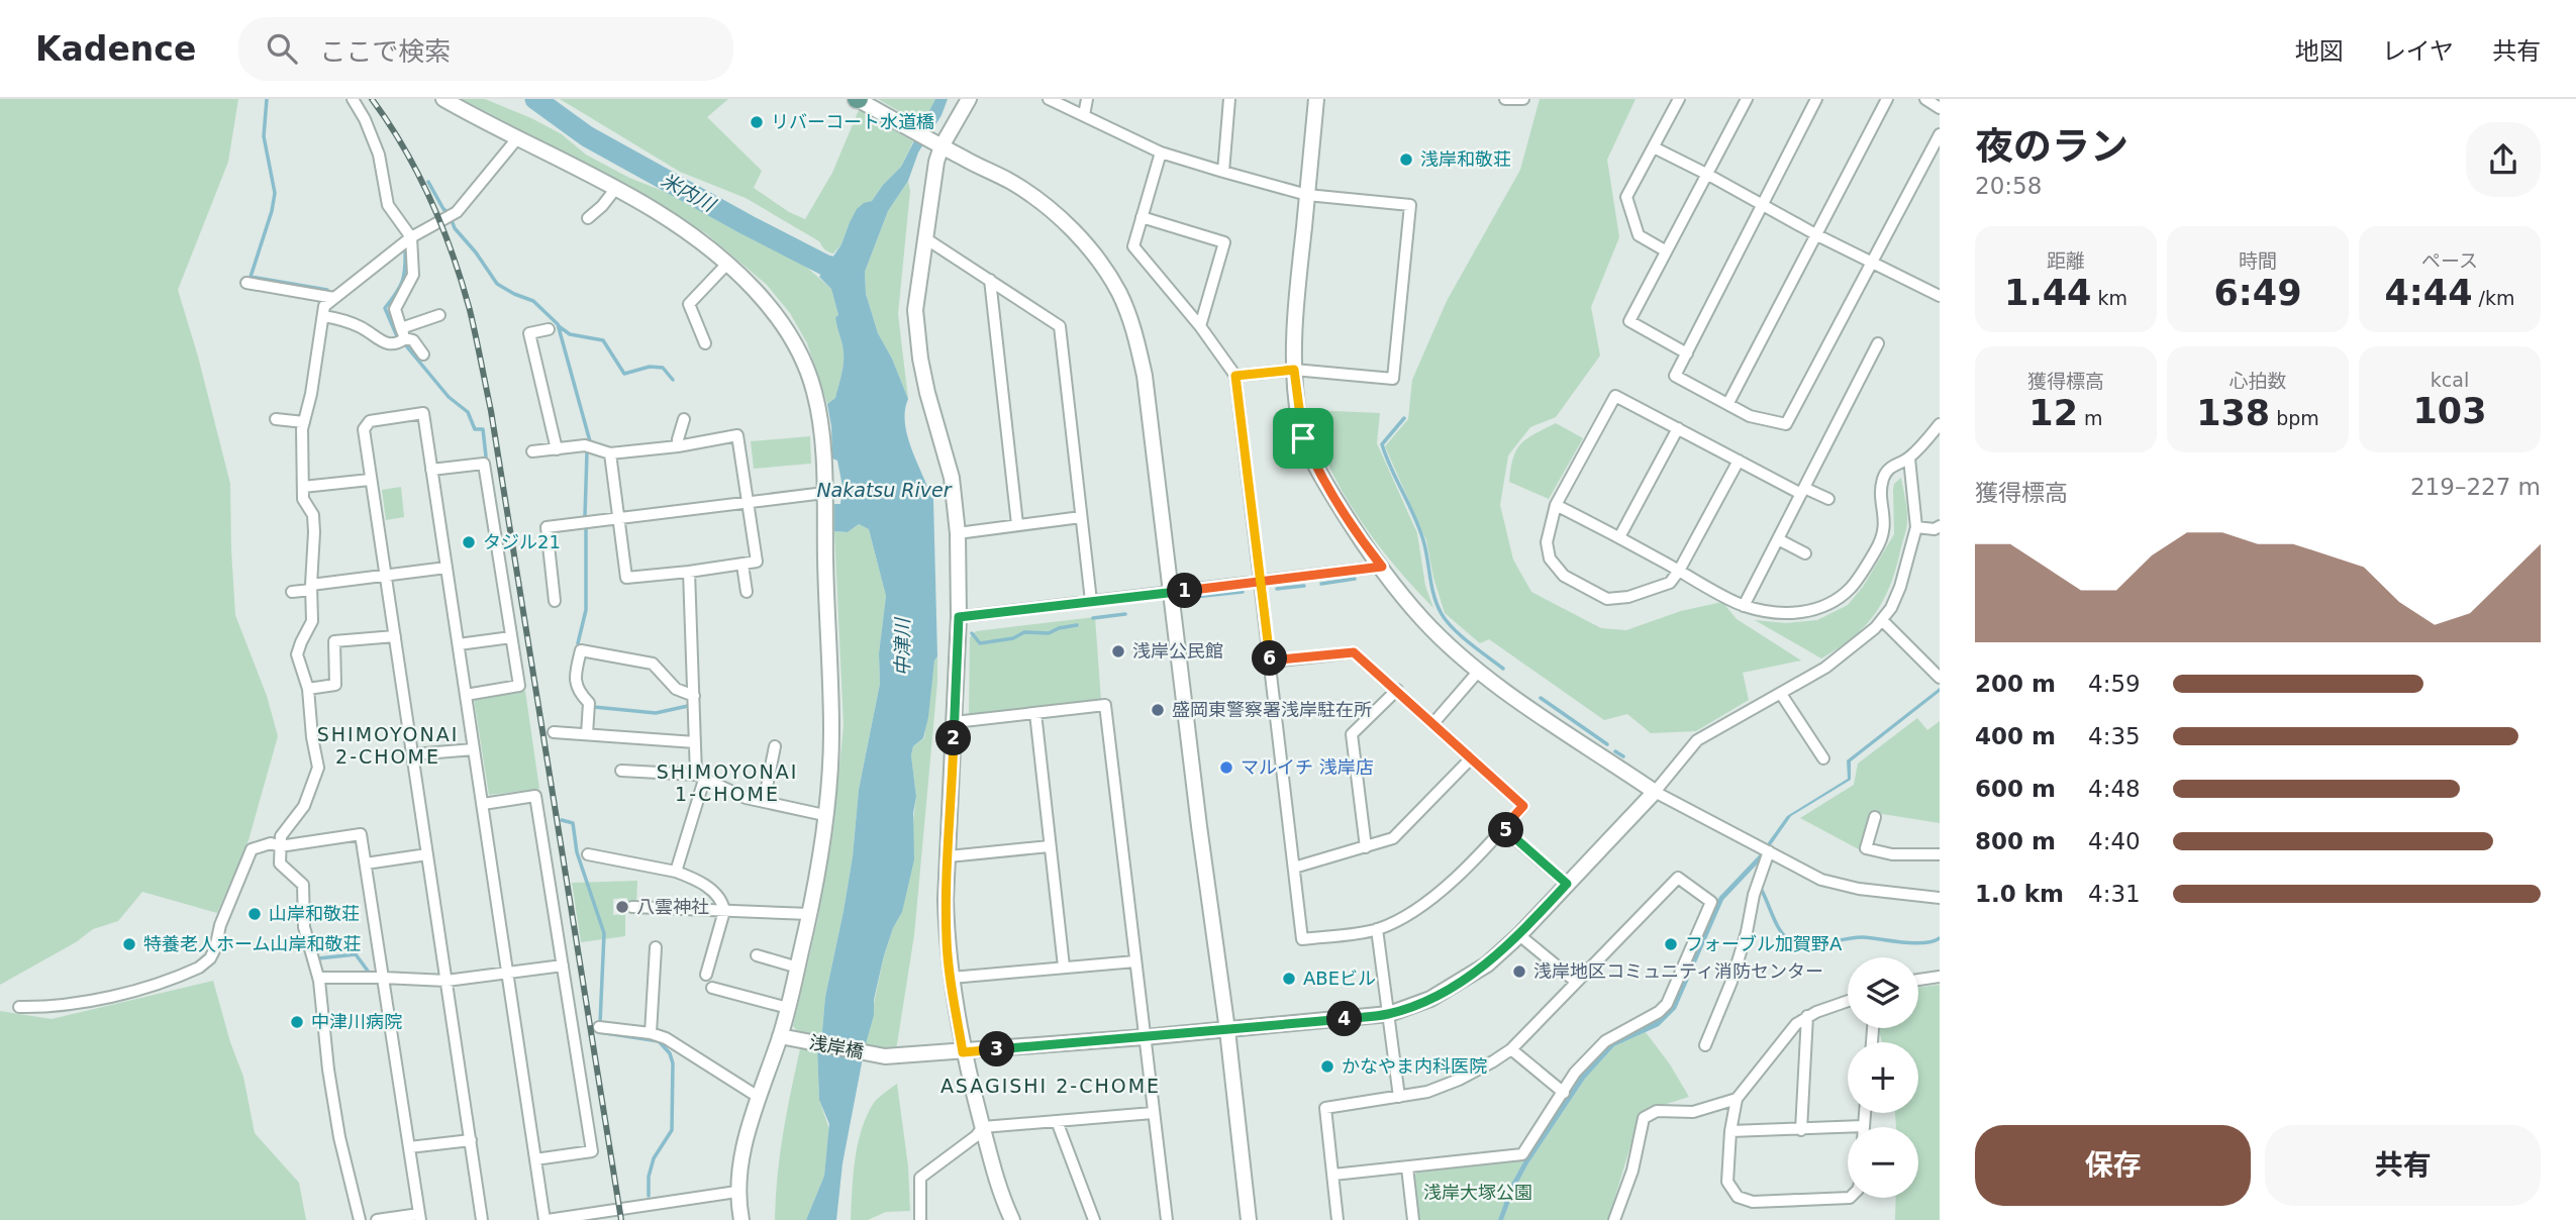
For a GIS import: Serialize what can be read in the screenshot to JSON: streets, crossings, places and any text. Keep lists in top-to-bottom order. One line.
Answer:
{"streets":{"street":["浅岸橋"]},"districts":["SHIMOYONAI 2-CHOME","SHIMOYONAI 1-CHOME","ASAGISHI 2-CHOME"],"water":["米内川","Nakatsu River","中津川"],"parks":["浅岸大塚公園"],"places":["リバーコート水道橋","浅岸和敬荘","タジル21","浅岸公民館","盛岡東警察署浅岸駐在所","マルイチ 浅岸店","八雲神社","山岸和敬荘","特養老人ホーム山岸和敬荘","フォーブル加賀野A","浅岸地区コミュニティ消防センター","ABEビル","中津川病院","かなやま内科医院"],"page":{"header":"Kadence","search":"ここで検索","nav":["地図","レイヤ","共有"],"heading":["夜のラン","20:58"],"stats":[["距離","1.44 km"],["時間","6:49"],["ペース","4:44 /km"],["獲得標高","12 m"],["心拍数","138 bpm"],["kcal","103"]],"chart":["獲得標高","219–227 m"],"pins":["1","6","2","5","4","3"],"list":[{"name":"200 m","note":"4:59"},{"name":"400 m","note":"4:35"},{"name":"600 m","note":"4:48"},{"name":"800 m","note":"4:40"},{"name":"1.0 km","note":"4:31"}],"map_buttons":["+","−"],"buttons":["保存","共有"]}}
